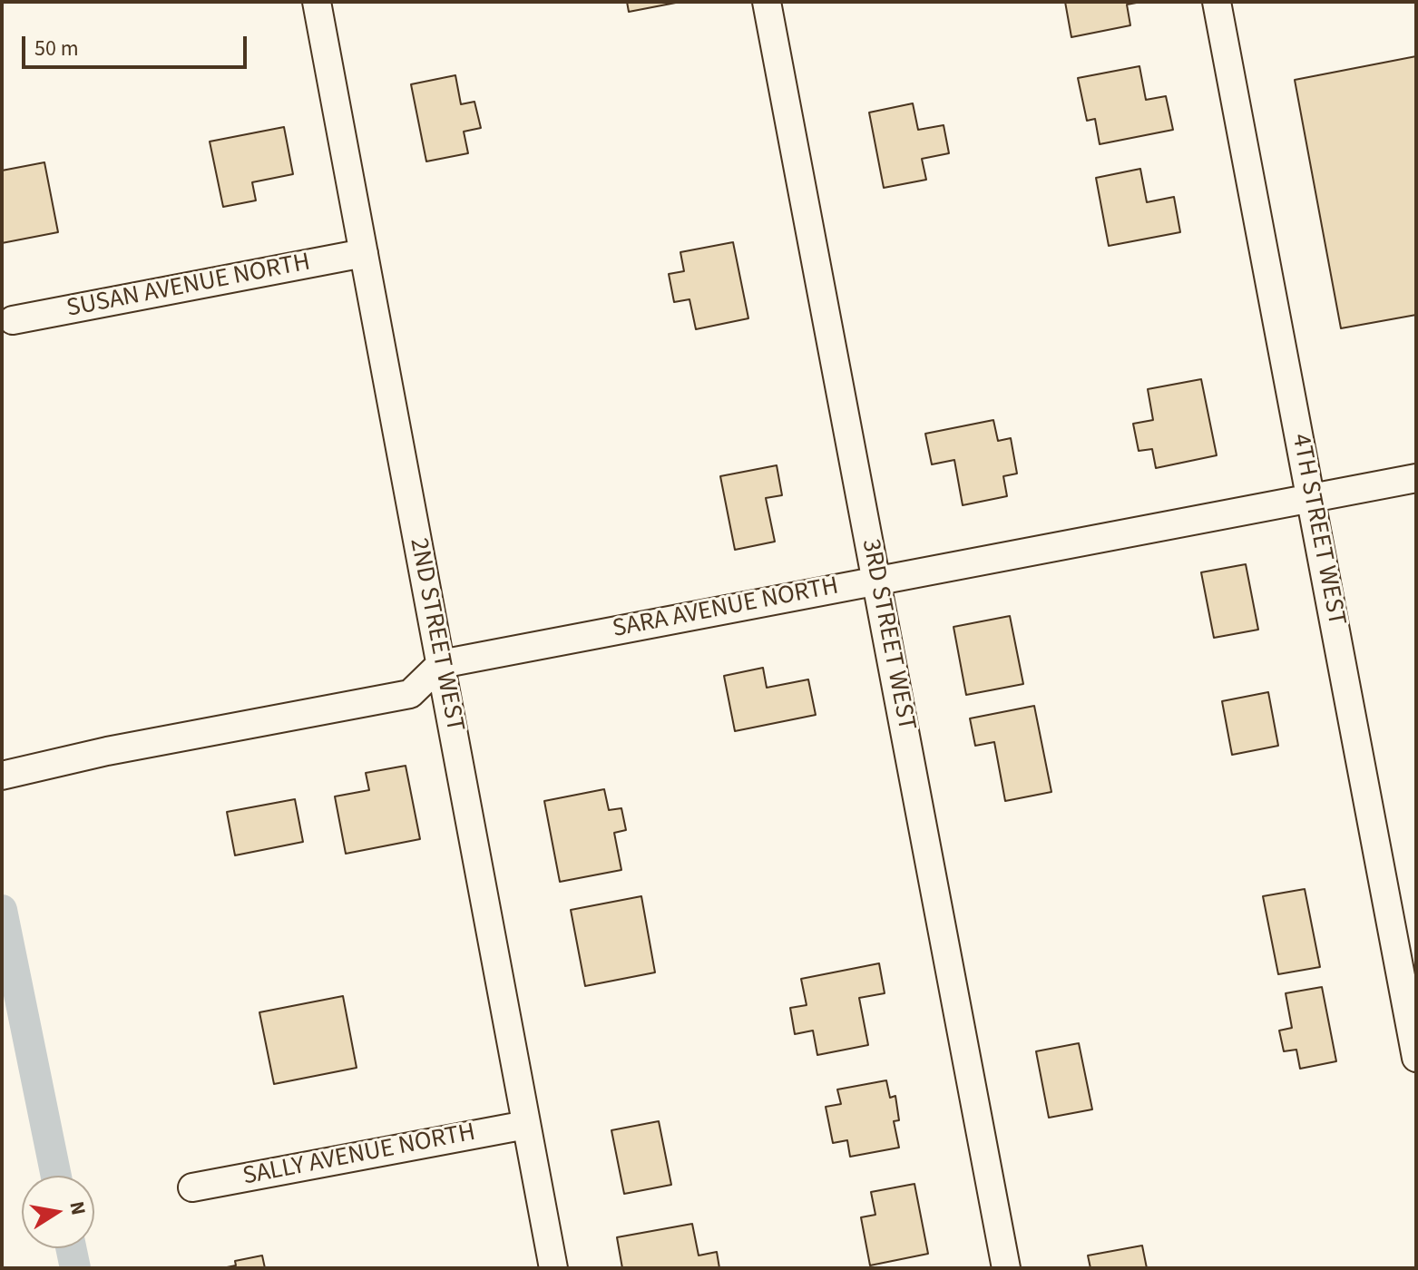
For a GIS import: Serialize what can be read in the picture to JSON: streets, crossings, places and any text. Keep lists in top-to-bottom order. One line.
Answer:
{"streets":{"street":["SUSAN AVENUE NORTH","4TH STREET WEST","SARA AVENUE NORTH","2ND STREET WEST","3RD STREET WEST","SALLY AVENUE NORTH"]},"crossings":[["SUSAN AVENUE NORTH","2ND STREET WEST"],["4TH STREET WEST","SARA AVENUE NORTH"],["SARA AVENUE NORTH","2ND STREET WEST"],["SARA AVENUE NORTH","3RD STREET WEST"],["2ND STREET WEST","SALLY AVENUE NORTH"]],"scale_bar":"50 m","north":"right"}
